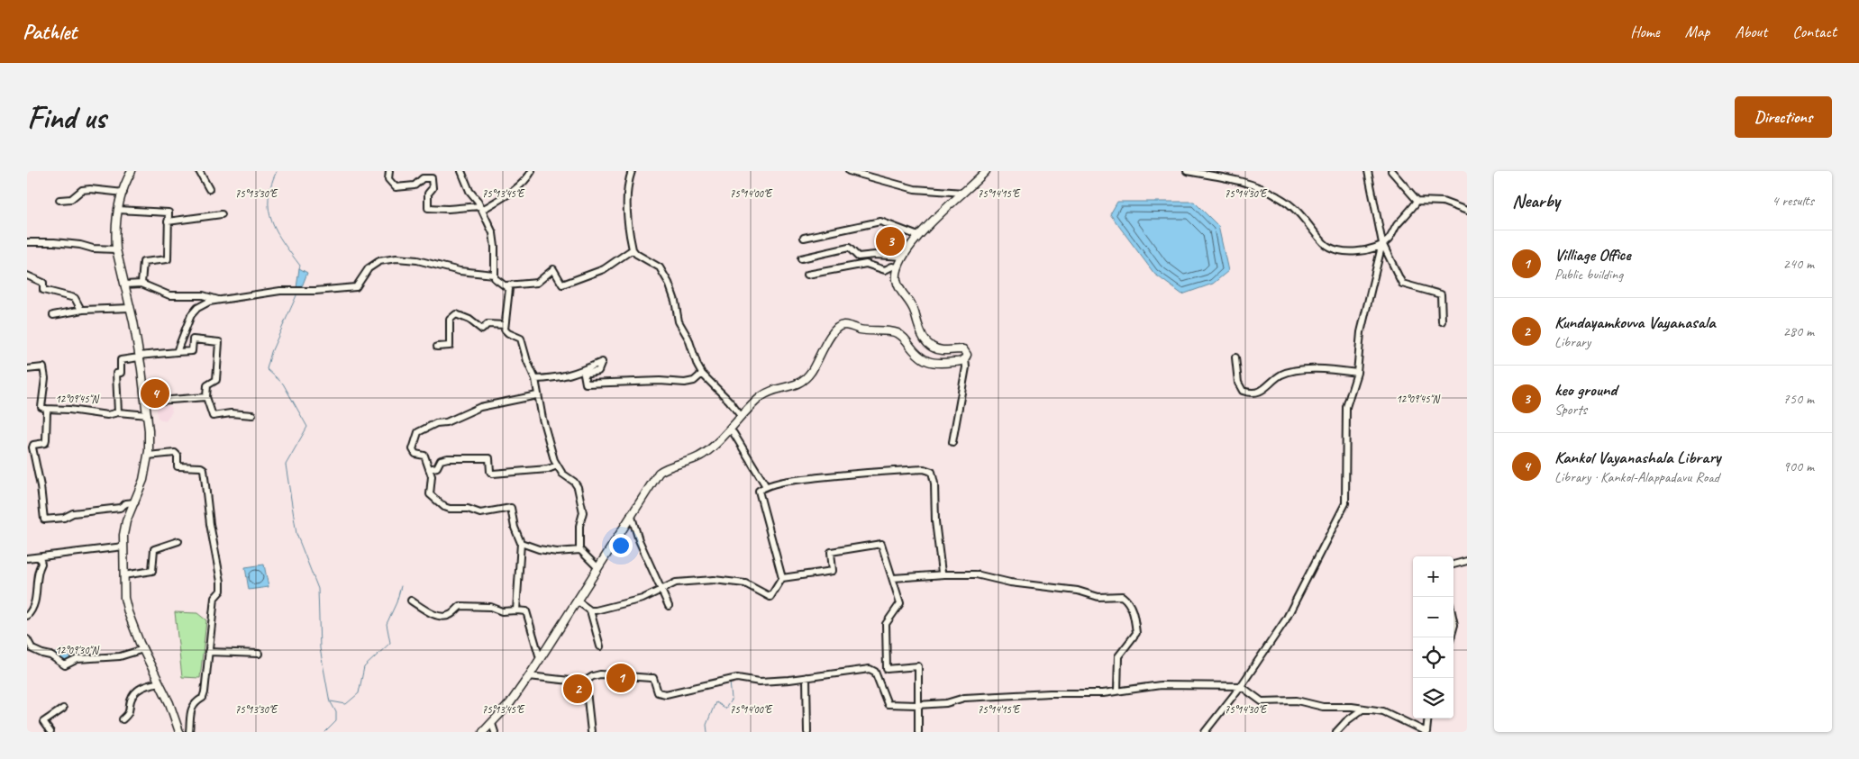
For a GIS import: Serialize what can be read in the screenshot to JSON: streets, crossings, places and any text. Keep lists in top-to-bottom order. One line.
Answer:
{"page":{"header":"Pathlet","nav":["Home","Map","About","Contact"],"buttons":"Directions","title":"Find us","heading":["Nearby","4 results"],"pins":["3","4","1","2"],"list":[{"mark":"1","name":"Villiage Office","note":"Public building","value":"240 m"},{"mark":"2","name":"Kundayamkovva Vayanasala","note":"Library","value":"280 m"},{"mark":"3","name":"keo ground","note":"Sports","value":"750 m"},{"mark":"4","name":"Kankol Vayanashala Library","note":"Library · Kankol-Alappadavu Road","value":"900 m"}],"map_buttons":["+","−"]},"coordinates":["75°13'30\"E","75°13'45\"E","75°14'00\"E","75°14'15\"E","75°14'30\"E","12°09'45\"N","12°09'30\"N"]}
